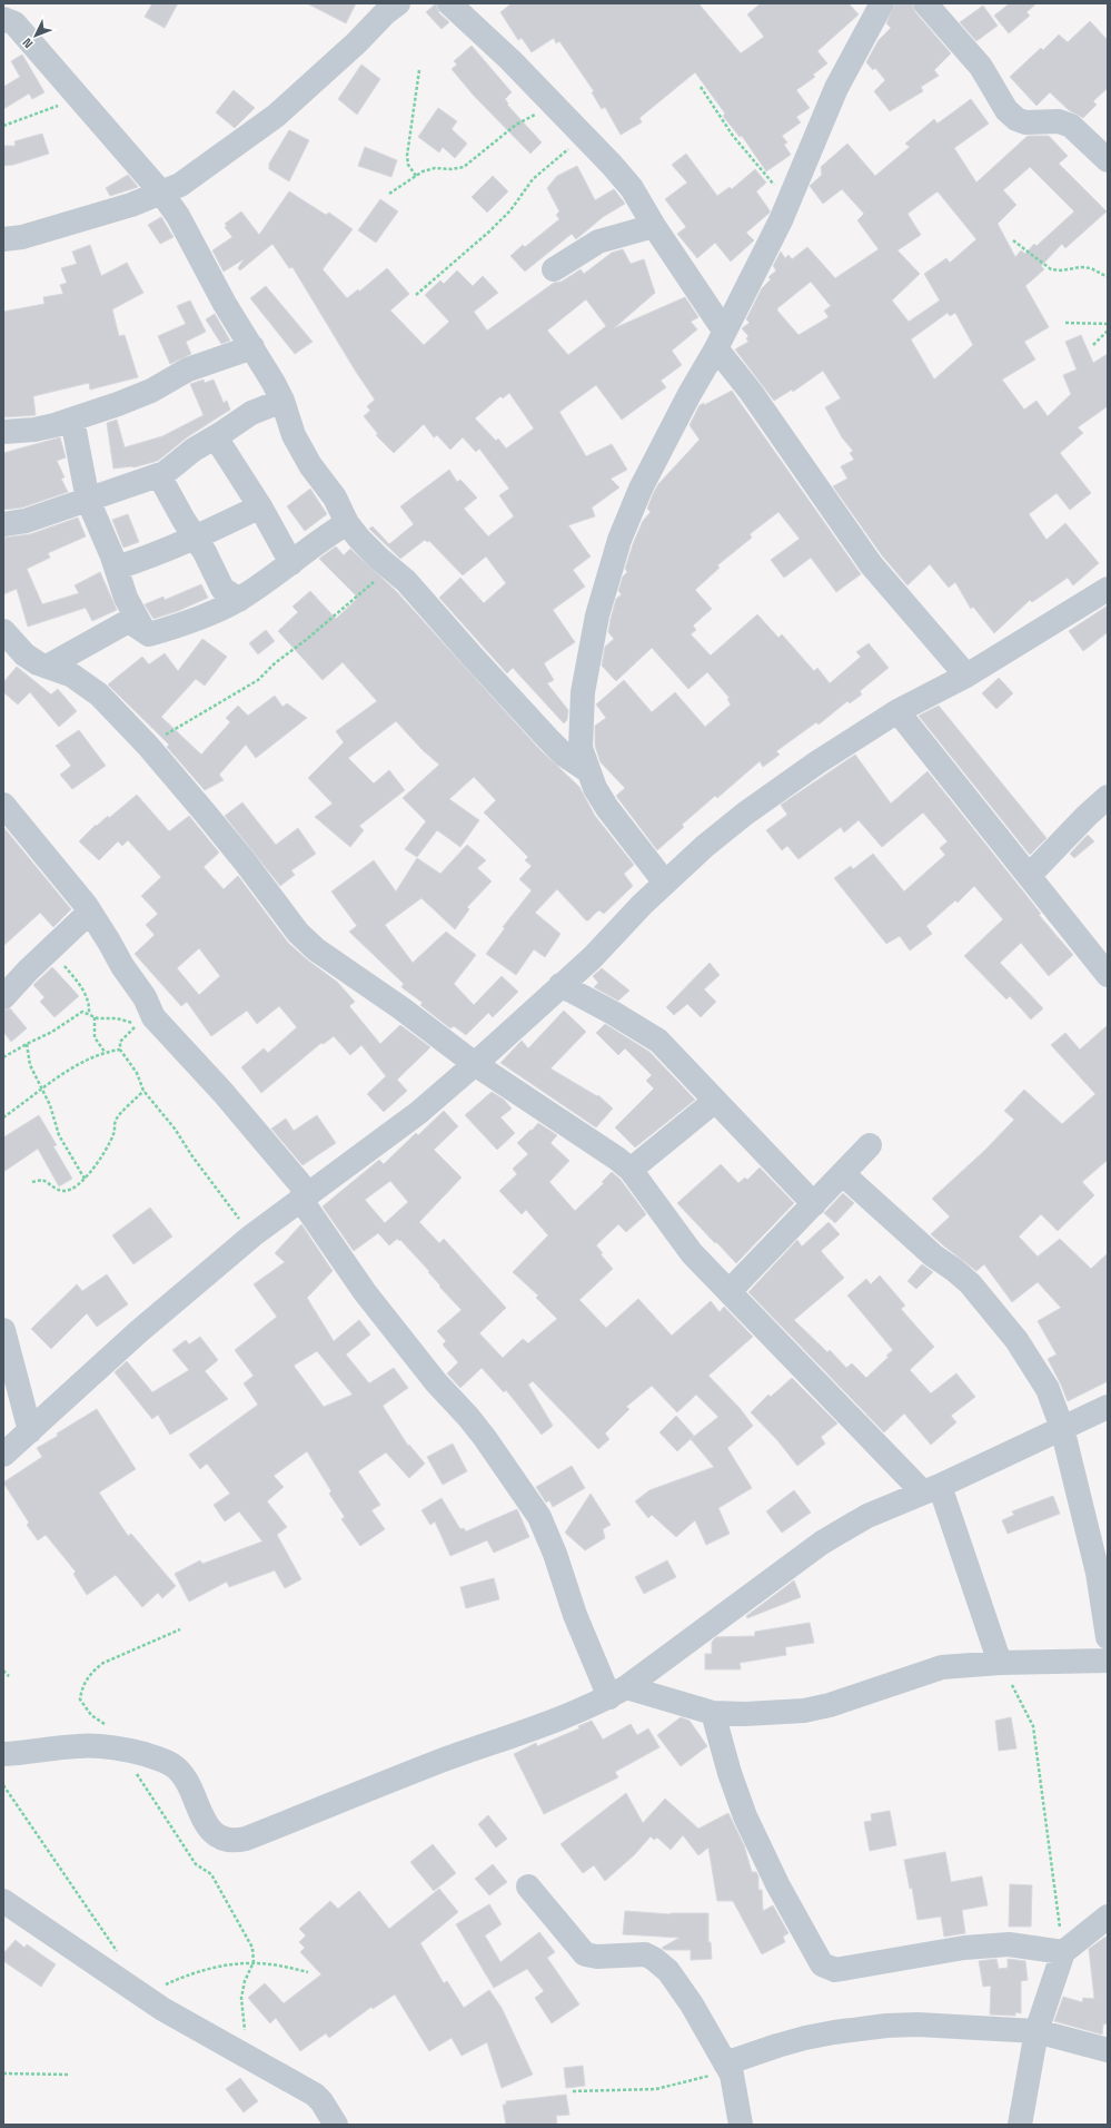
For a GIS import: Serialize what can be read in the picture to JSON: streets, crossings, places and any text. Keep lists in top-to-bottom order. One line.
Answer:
{"north":"bottom left"}
